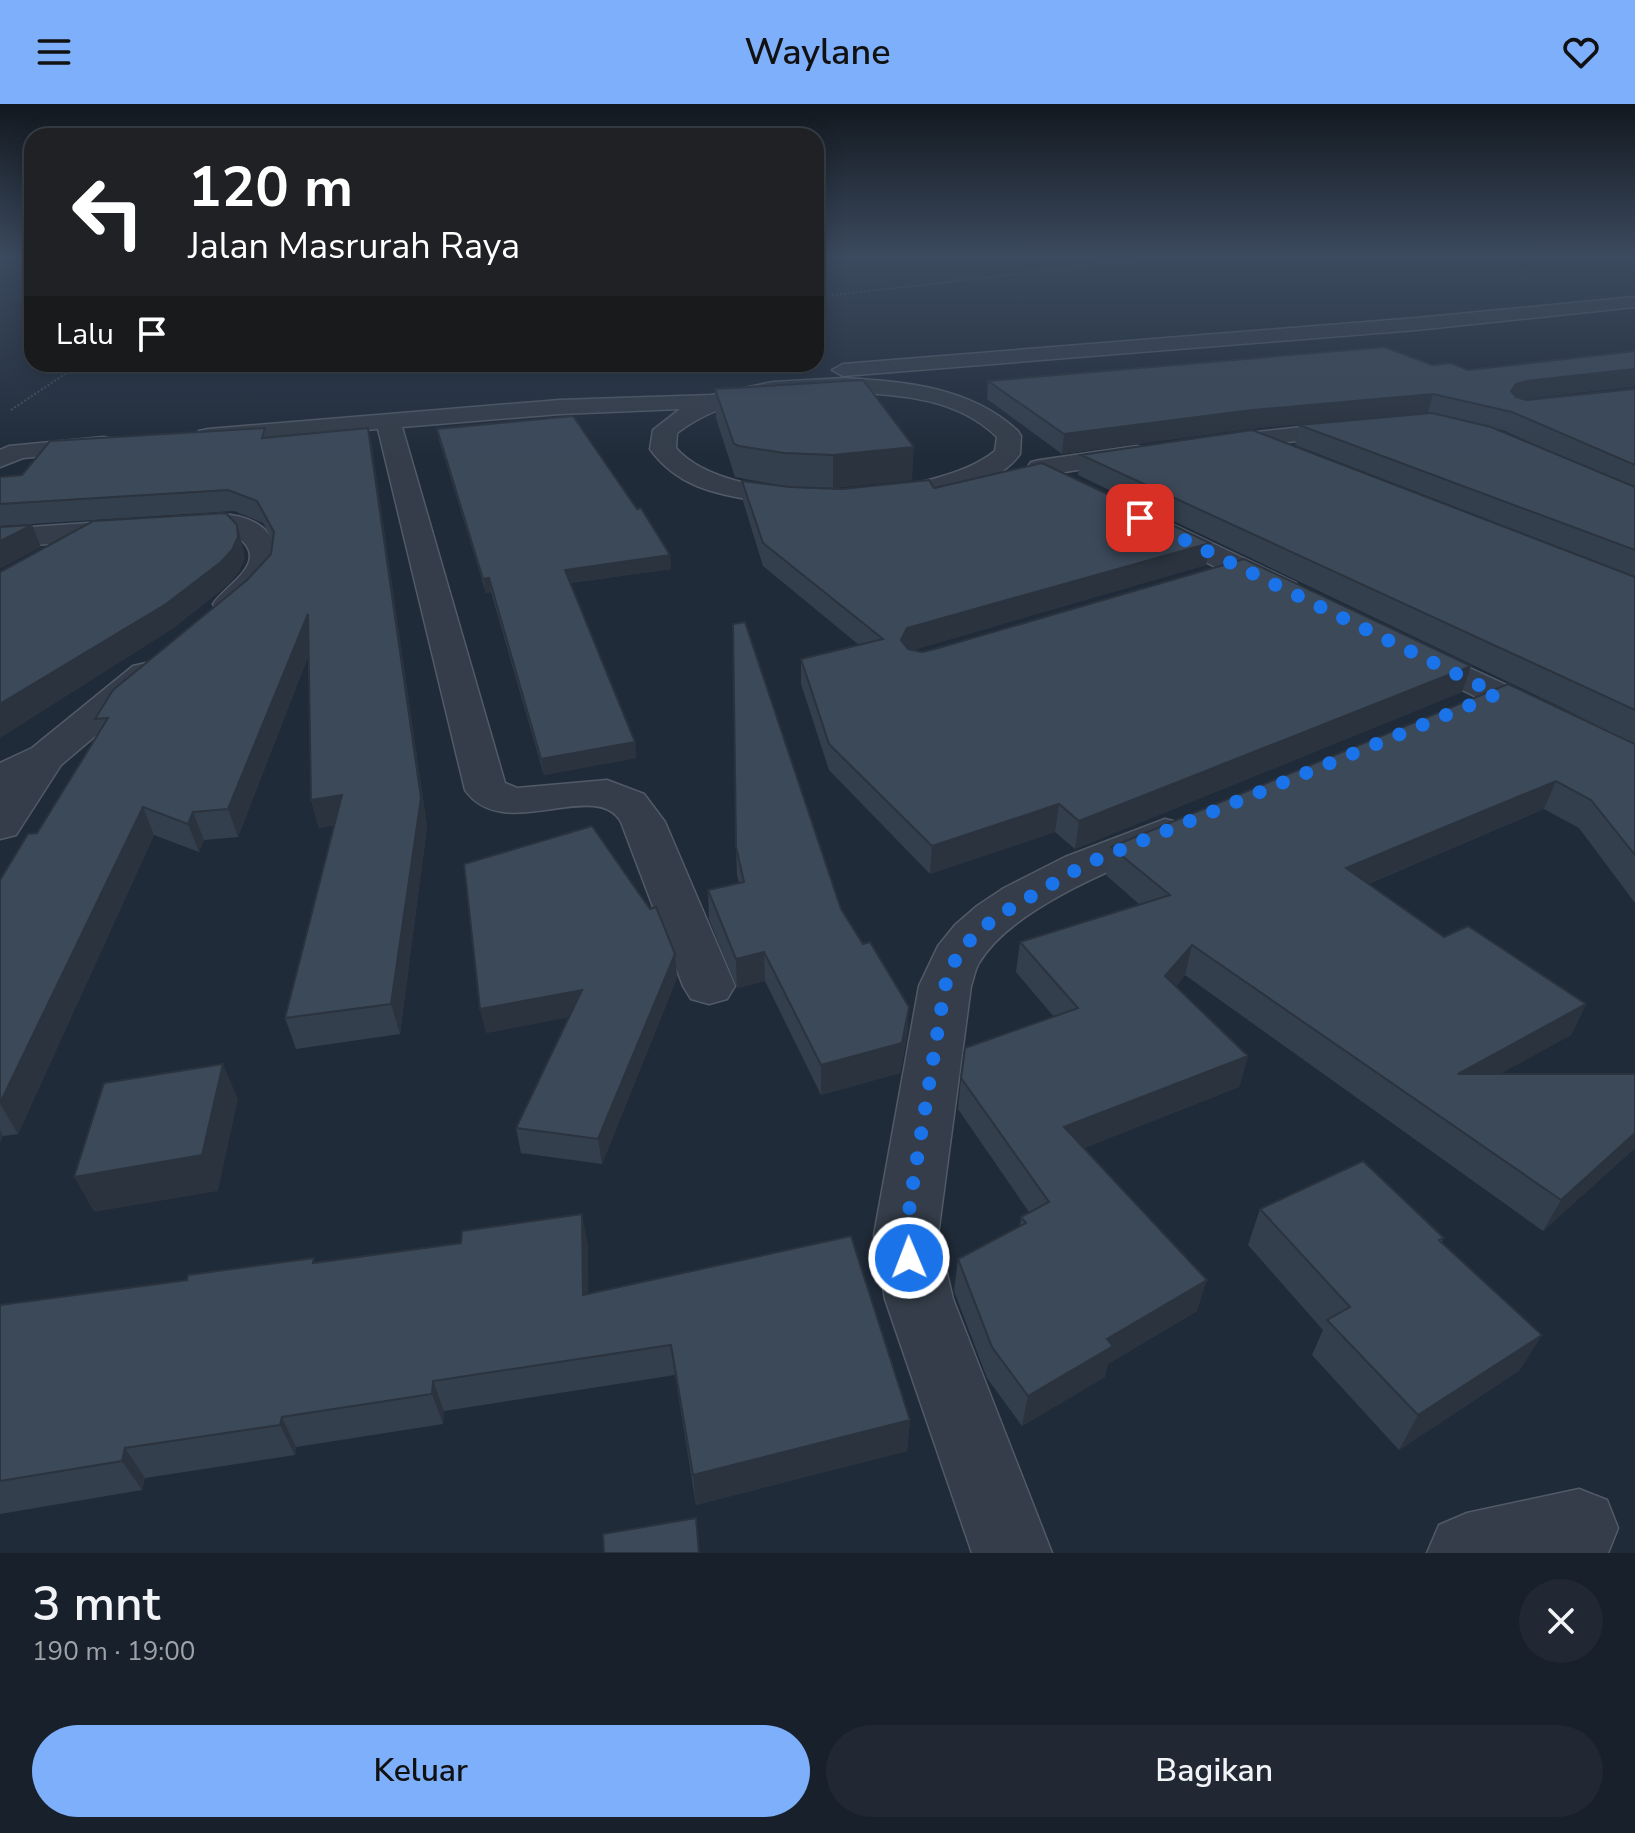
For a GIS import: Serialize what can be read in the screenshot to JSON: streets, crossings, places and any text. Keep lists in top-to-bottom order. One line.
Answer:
{"page":{"header":"Waylane","turn":["120 m","Jalan Masrurah Raya"],"then":"Lalu","heading":["3 mnt","190 m · 19:00"],"buttons":["Keluar","Bagikan"]}}
